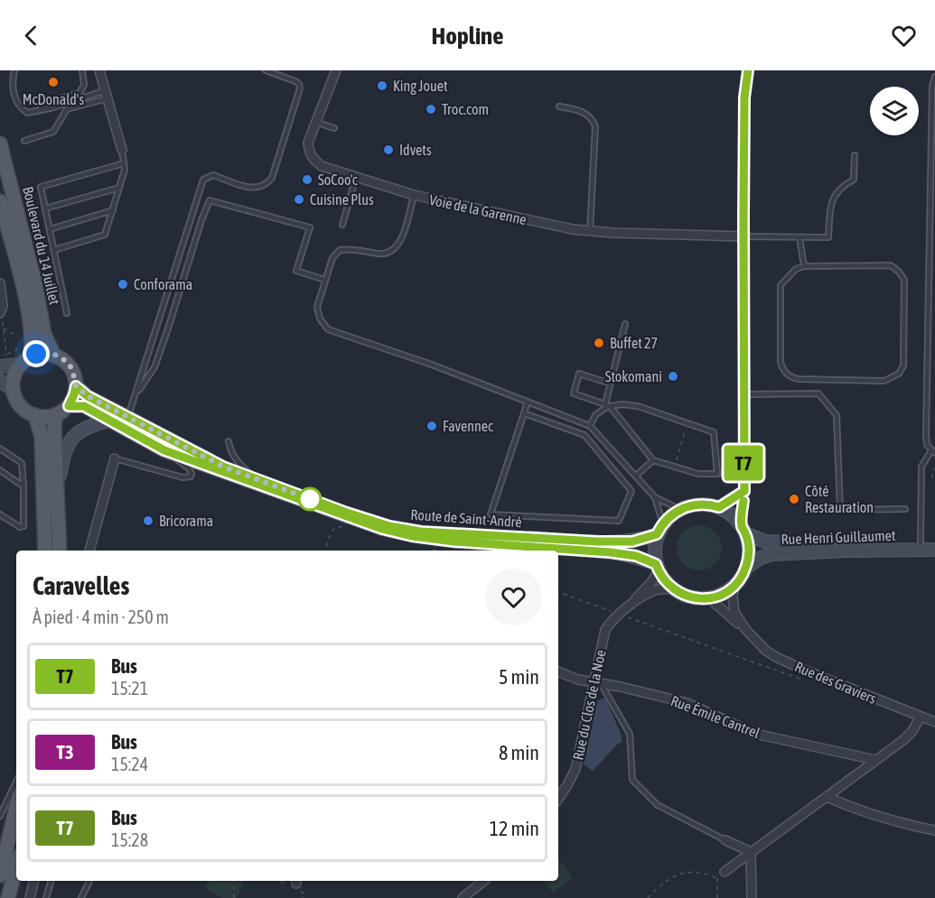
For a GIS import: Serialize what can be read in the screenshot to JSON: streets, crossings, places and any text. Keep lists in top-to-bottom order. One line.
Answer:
{"streets":{"main road":["Boulevard du 14 Juillet","Route de Saint-André","Rue Henri Guillaumet"],"street":["Voie de la Garenne","Rue des Graviers","Rue du Clos de la Noe","Rue Émile Cantrel"]},"crossings":[["Boulevard du 14 Juillet","Route de Saint-André"],["Route de Saint-André","Rue Henri Guillaumet"],["Route de Saint-André","Rue du Clos de la Noe"],["Rue Henri Guillaumet","Rue du Clos de la Noe"],["Rue du Clos de la Noe","Rue Émile Cantrel"]],"places":["McDonald's","King Jouet","Troc.com","Idvets","SoCoo'c","Cuisine Plus","Conforama","Buffet 27","Stokomani","Favennec","Côté Restauration","Bricorama"],"lines":["bus line T7"],"page":{"header":"Hopline","on_map":"T7","heading":["Caravelles","À pied · 4 min · 250 m"],"list":[{"mark":"T7","name":"Bus","note":"15:21","value":"5 min"},{"mark":"T3","name":"Bus","note":"15:24","value":"8 min"},{"mark":"T7","name":"Bus","note":"15:28","value":"12 min"}]}}
